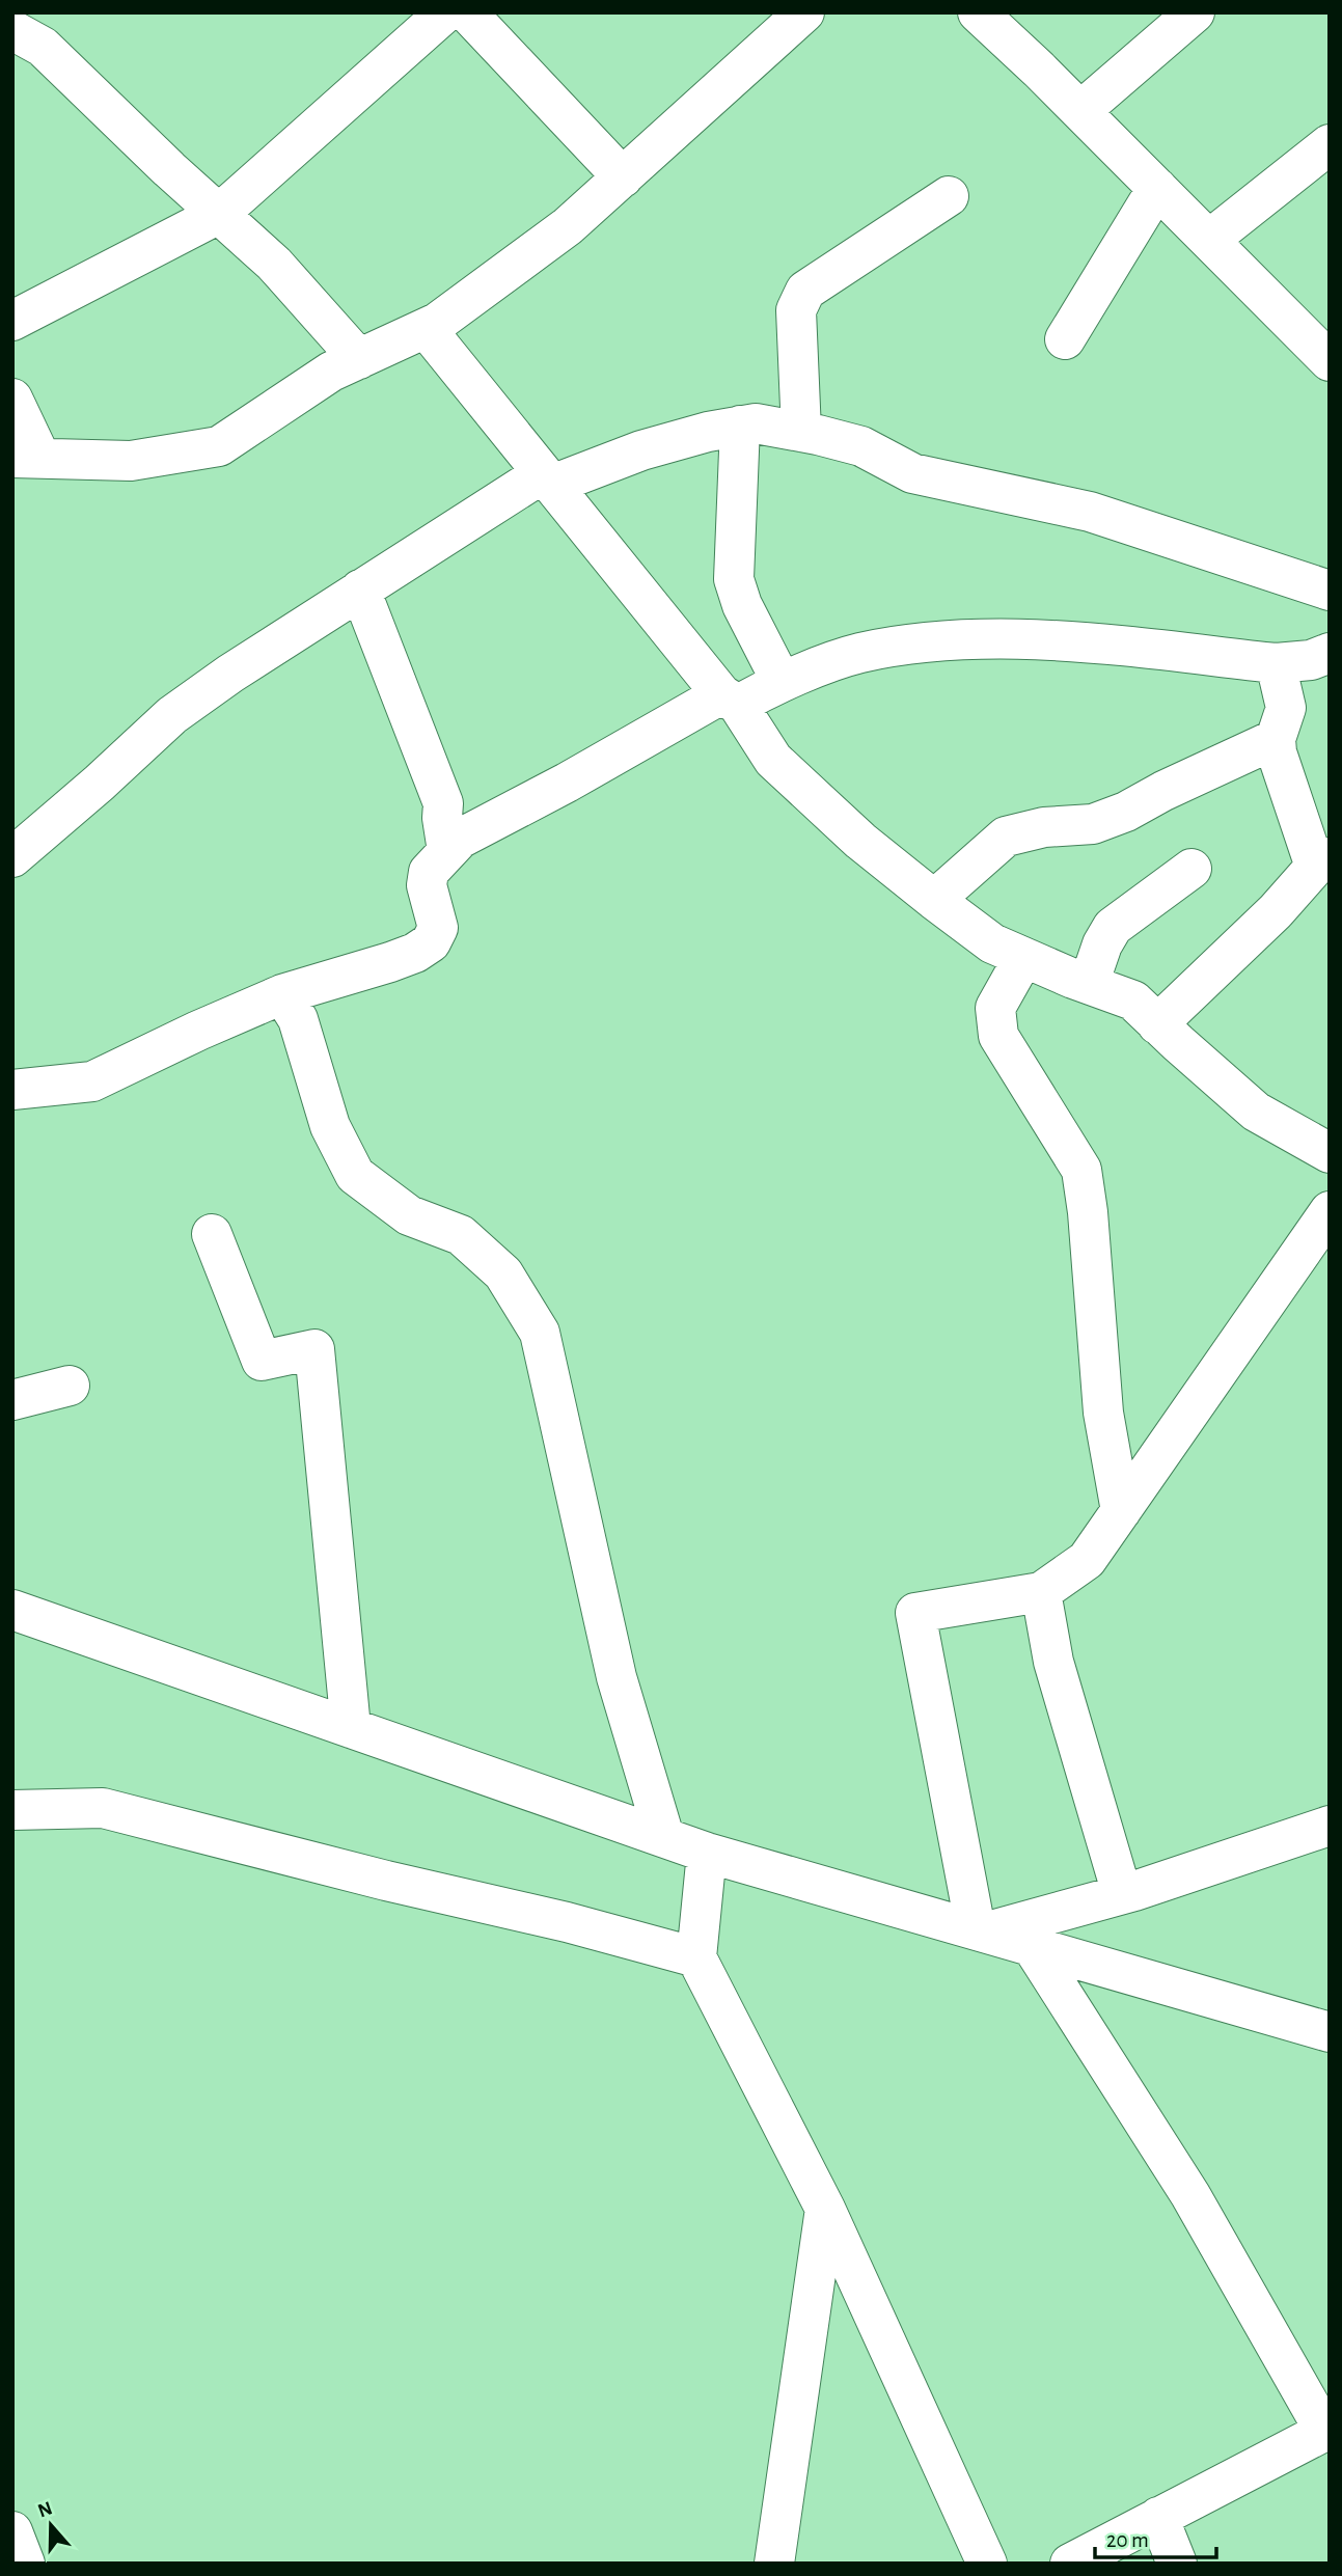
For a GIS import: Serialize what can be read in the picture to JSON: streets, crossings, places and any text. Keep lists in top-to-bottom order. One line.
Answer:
{"scale_bar":"20 m","north":"top"}
